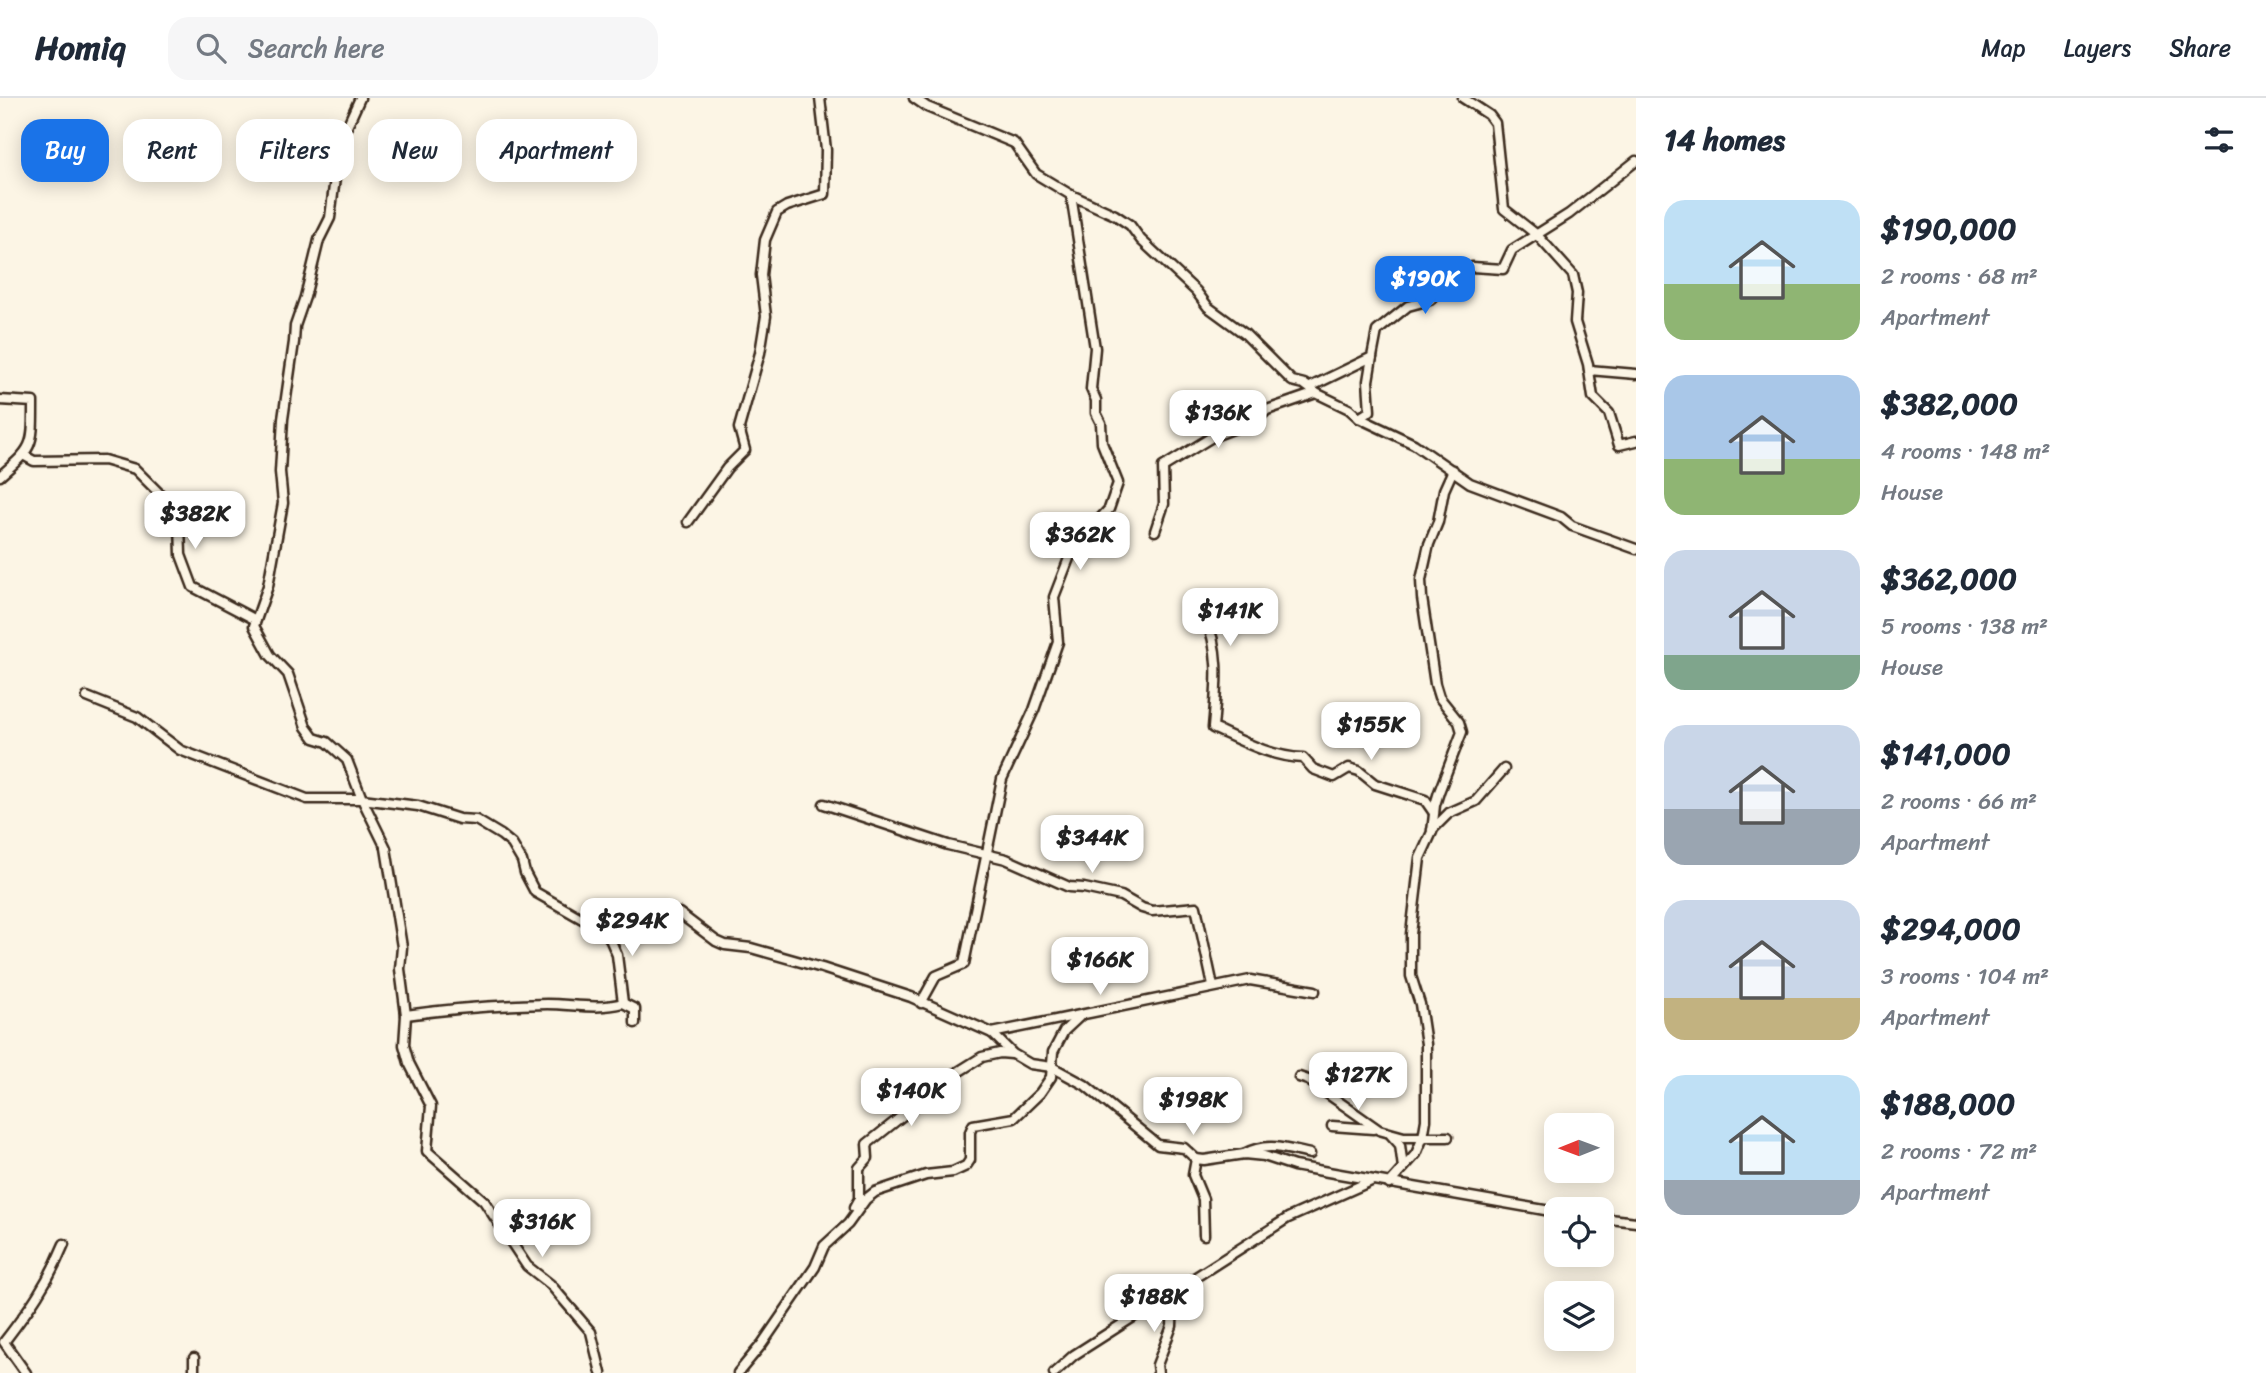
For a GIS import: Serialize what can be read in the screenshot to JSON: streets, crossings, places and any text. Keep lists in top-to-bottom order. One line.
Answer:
{"north":"left","page":{"header":"Homiq","search":"Search here","nav":["Map","Layers","Share"],"heading":"14 homes","chip":["Buy","Rent","Filters","New","Apartment"],"list":[{"name":"$190,000","note":"2 rooms · 68 m² · Apartment"},{"name":"$382,000","note":"4 rooms · 148 m² · House"},{"name":"$362,000","note":"5 rooms · 138 m² · House"},{"name":"$141,000","note":"2 rooms · 66 m² · Apartment"},{"name":"$294,000","note":"3 rooms · 104 m² · Apartment"},{"name":"$188,000","note":"2 rooms · 72 m² · Apartment"}],"price":["$190K","$136K","$382K","$362K","$141K","$155K","$344K","$294K","$166K","$127K","$140K","$198K","$316K","$188K"]}}
